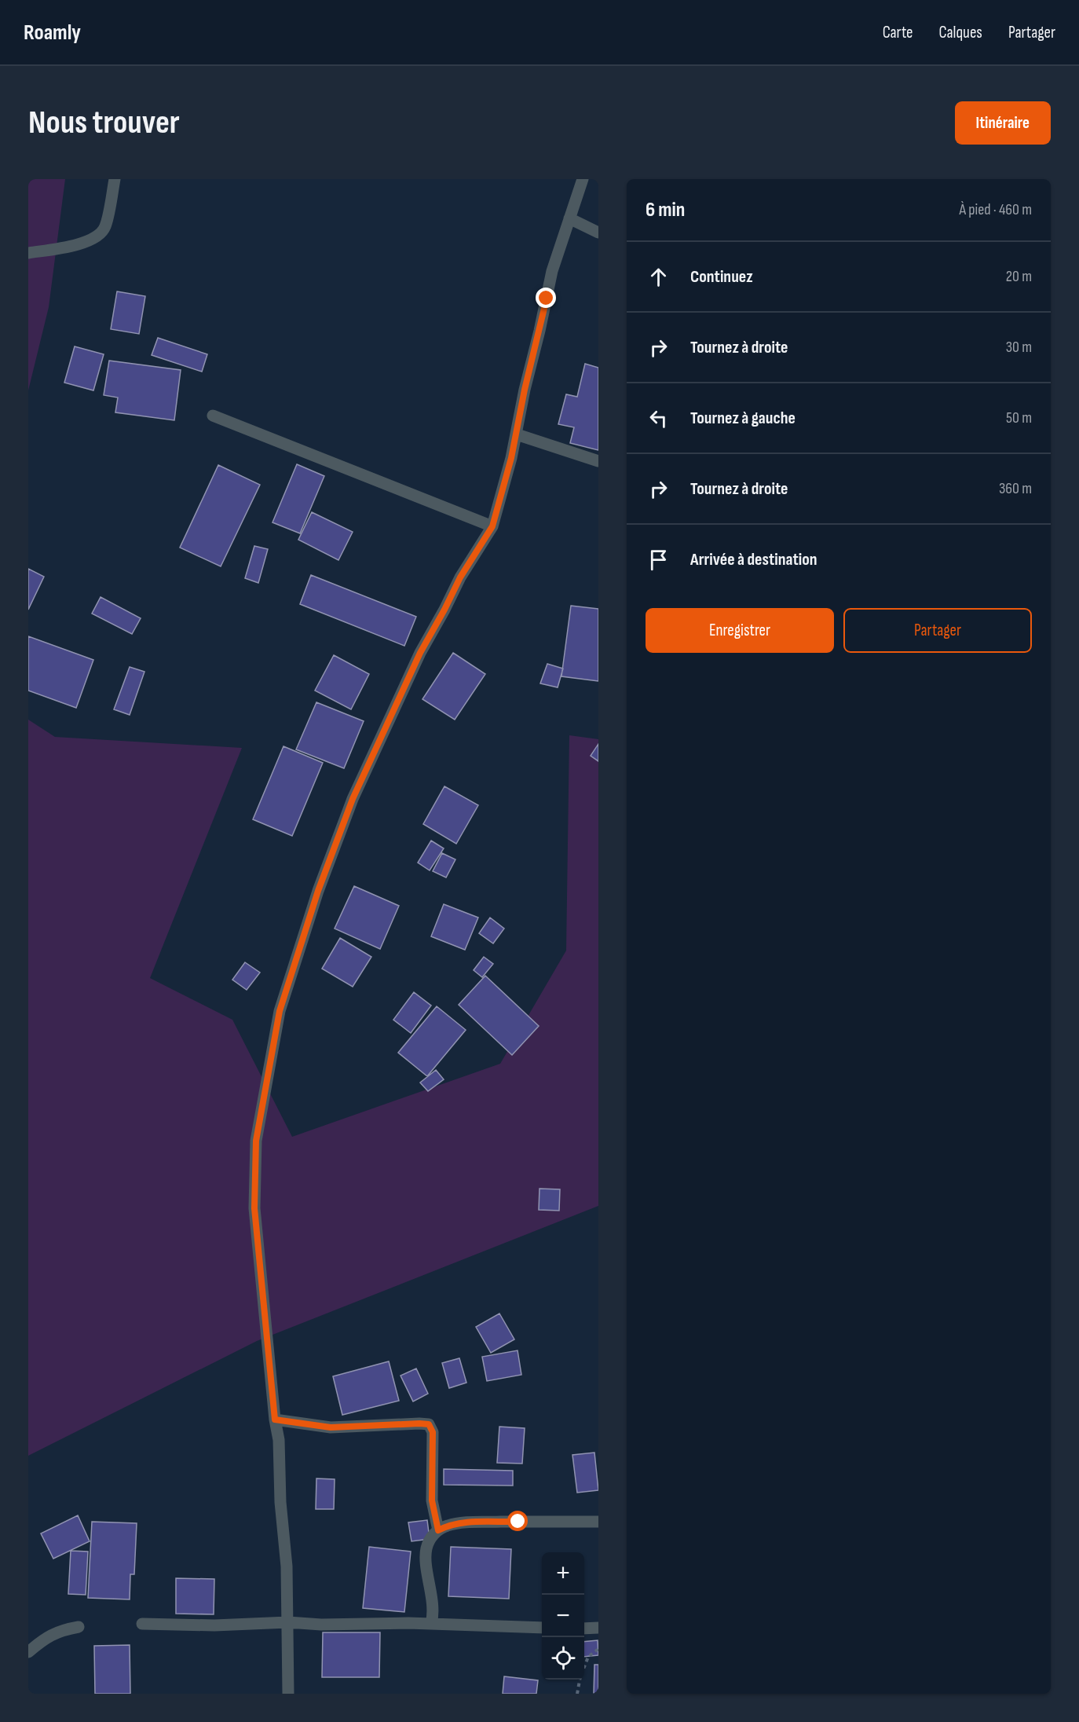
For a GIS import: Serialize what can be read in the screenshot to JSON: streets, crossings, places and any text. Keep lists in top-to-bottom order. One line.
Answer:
{"page":{"header":"Roamly","nav":["Carte","Calques","Partager"],"buttons":["Itinéraire",["Enregistrer","Partager"]],"title":"Nous trouver","heading":["6 min","À pied · 460 m"],"list":[["Continuez","20 m"],["Tournez à droite","30 m"],["Tournez à gauche","50 m"],["Tournez à droite","360 m"],"Arrivée à destination"],"map_buttons":["+","−"]}}
